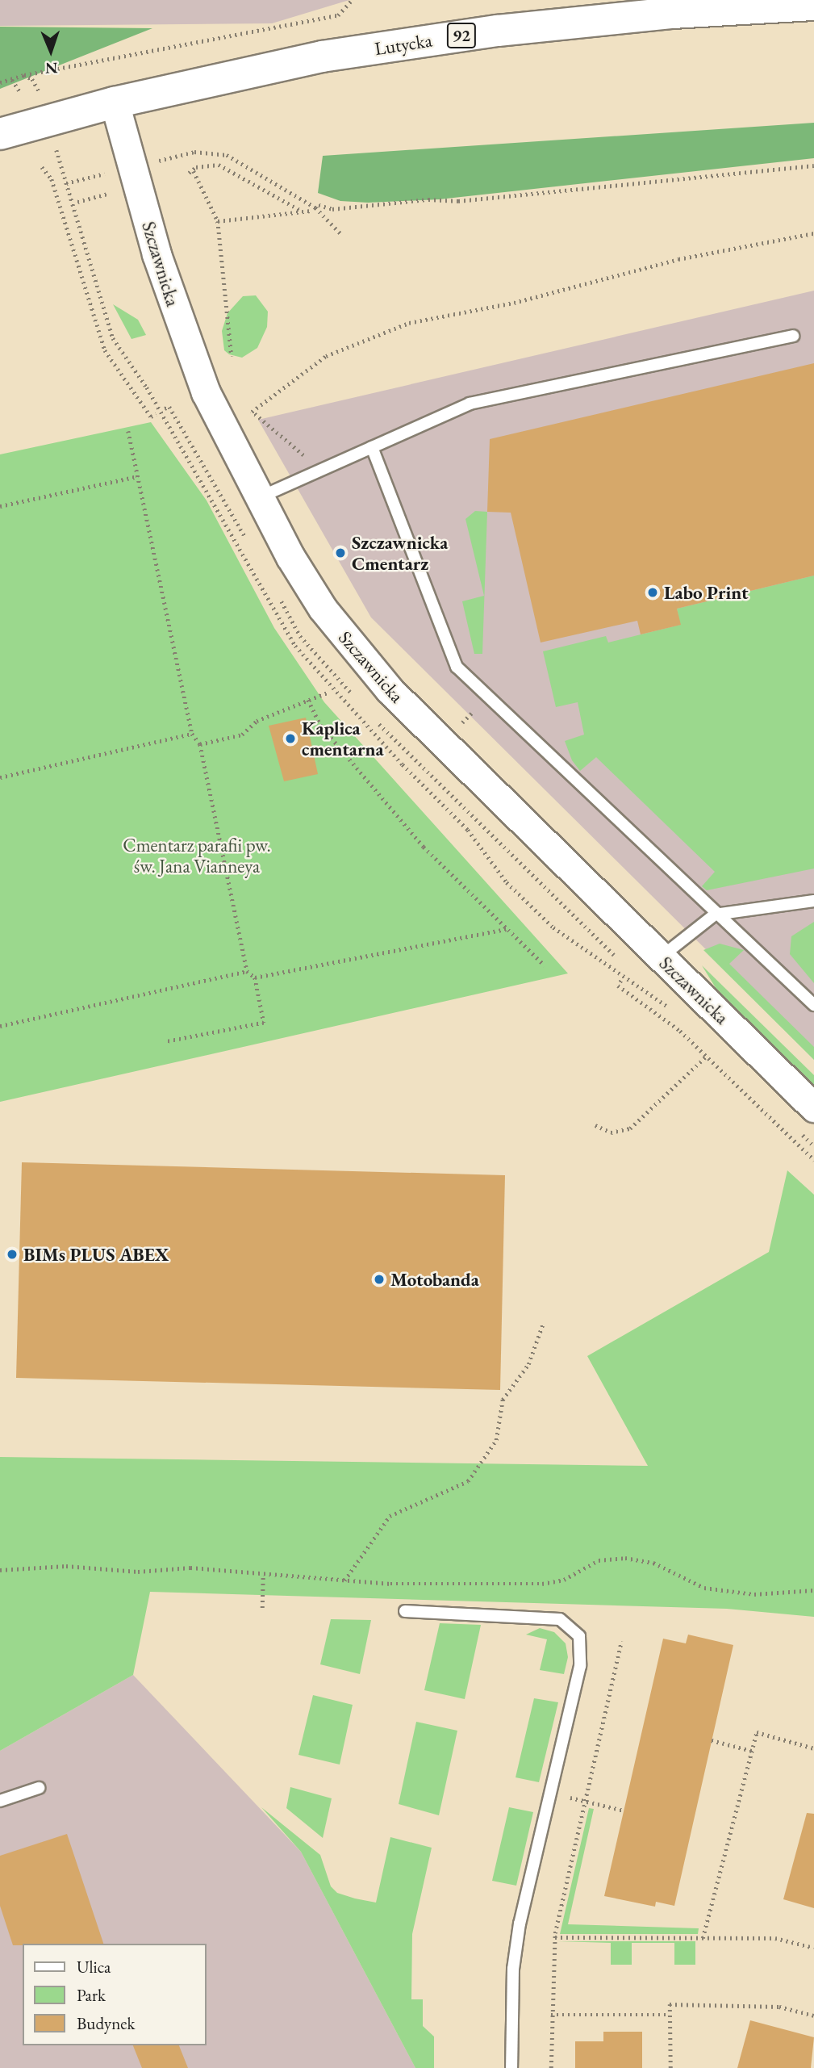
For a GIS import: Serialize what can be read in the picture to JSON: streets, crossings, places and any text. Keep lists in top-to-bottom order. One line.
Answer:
{"streets":{"main road":["92","Lutycka"],"street":["Szczawnicka"]},"crossings":[["Lutycka","Szczawnicka"]],"parks":["Cmentarz parafii pw. św. Jana Vianneya"],"places":["Szczawnicka Cmentarz","Labo Print","Kaplica cmentarna","BIMs PLUS ABEX","Motobanda"],"legend":["Ulica","Park","Budynek"],"north":"bottom"}
